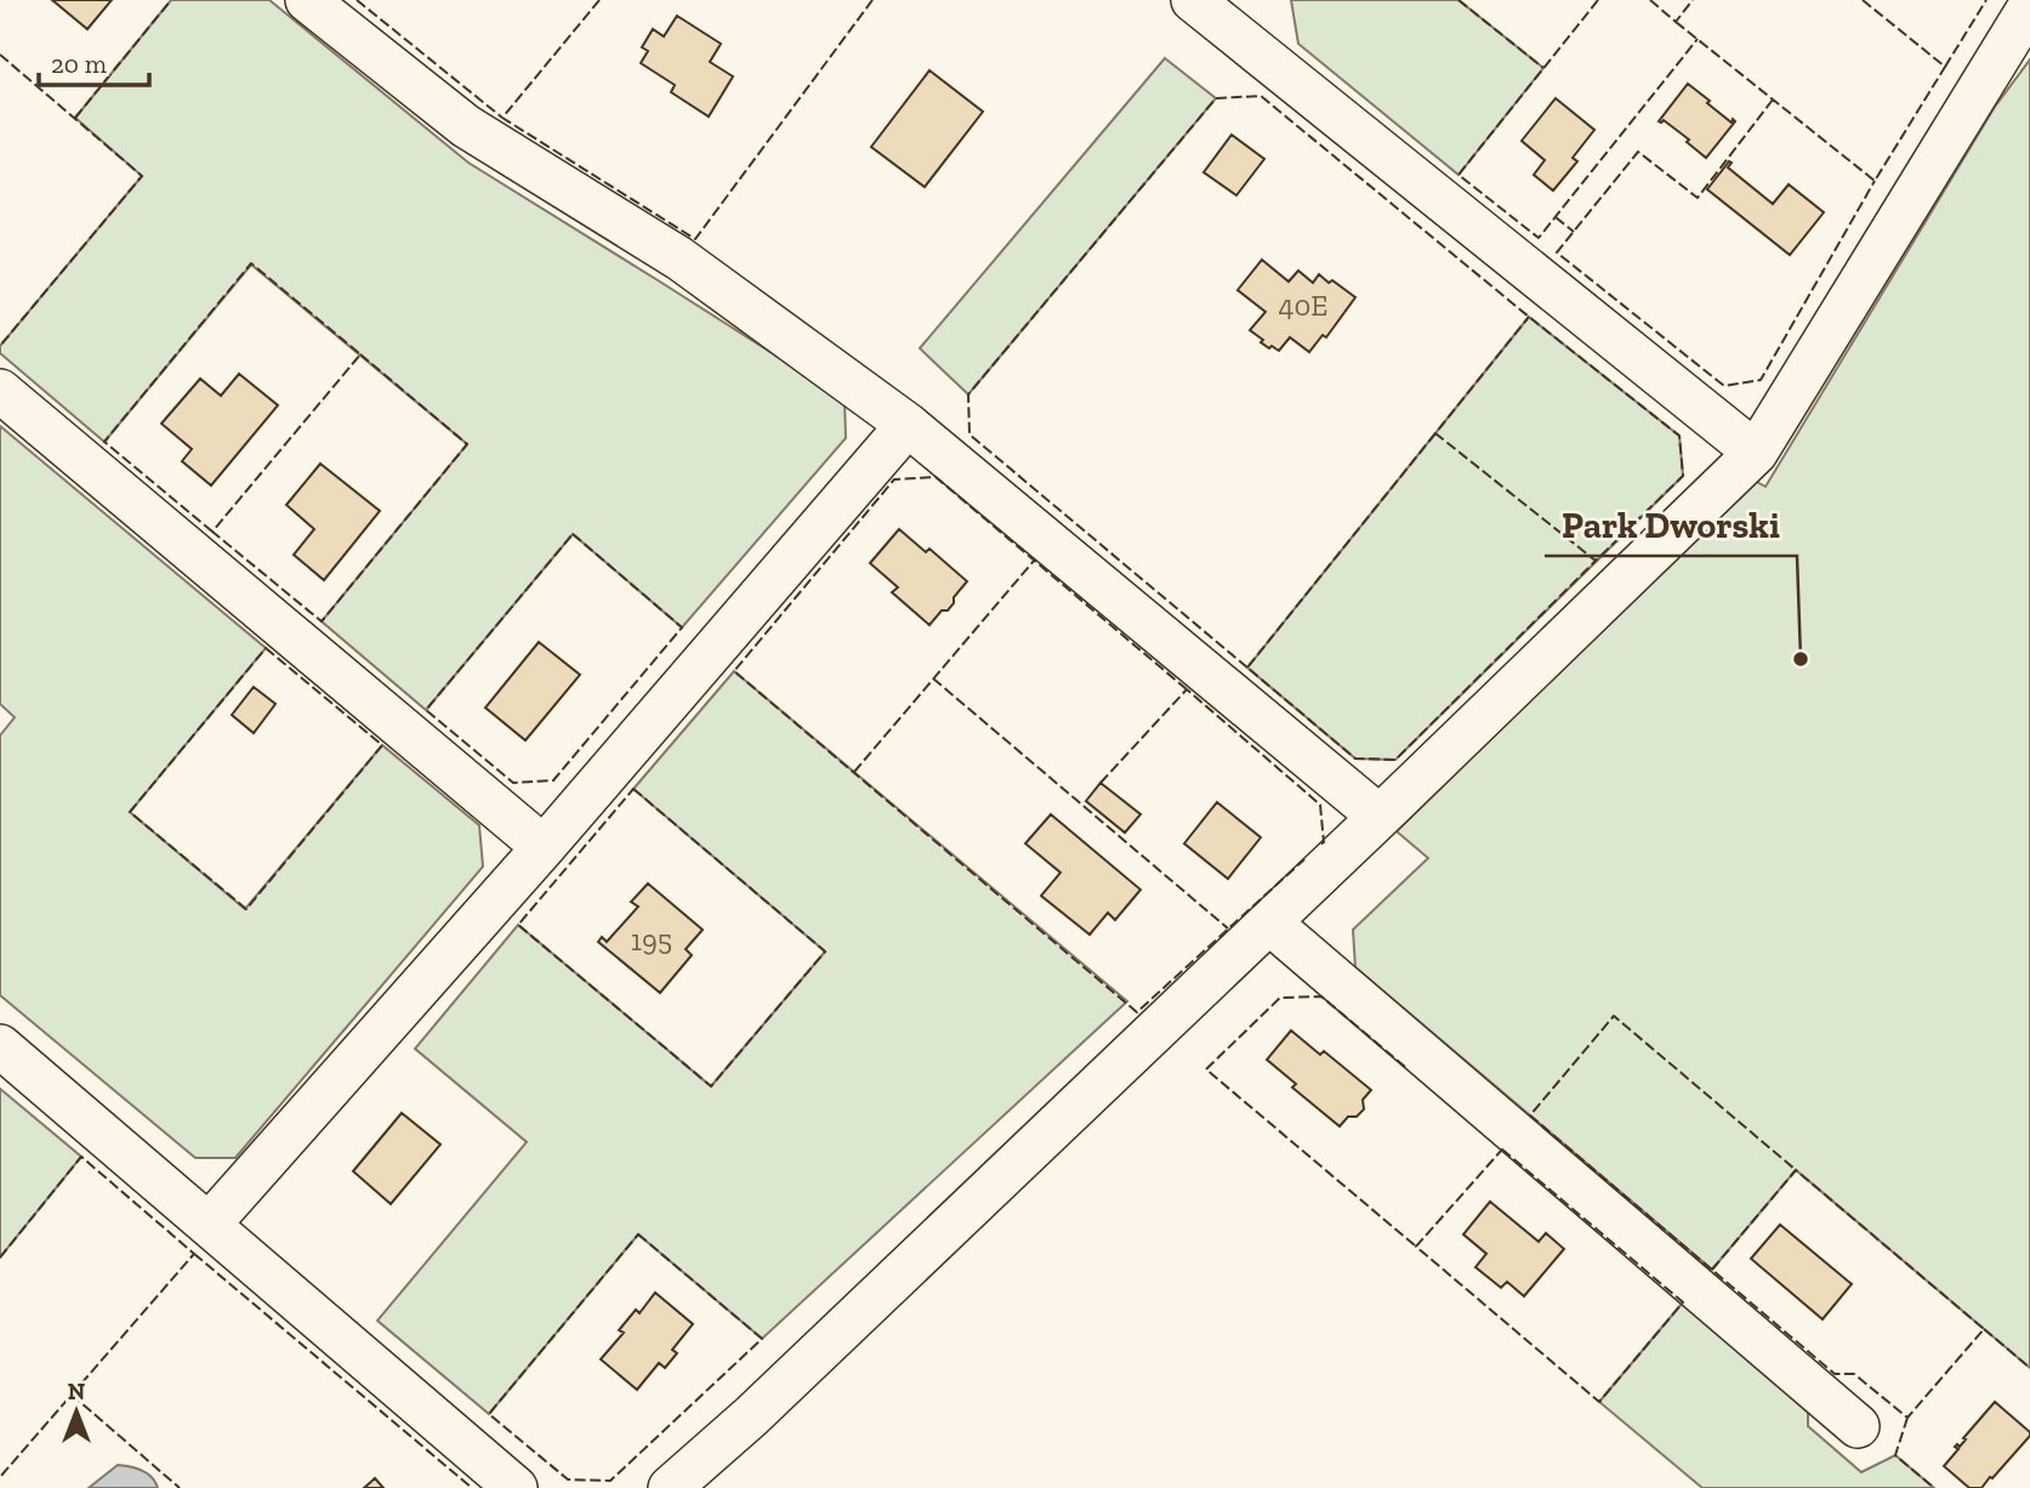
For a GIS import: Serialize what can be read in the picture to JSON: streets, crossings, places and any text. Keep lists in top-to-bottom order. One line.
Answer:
{"places":["Park Dworski"],"house_numbers":["40E","195"],"scale_bar":"20 m","north":"top"}
